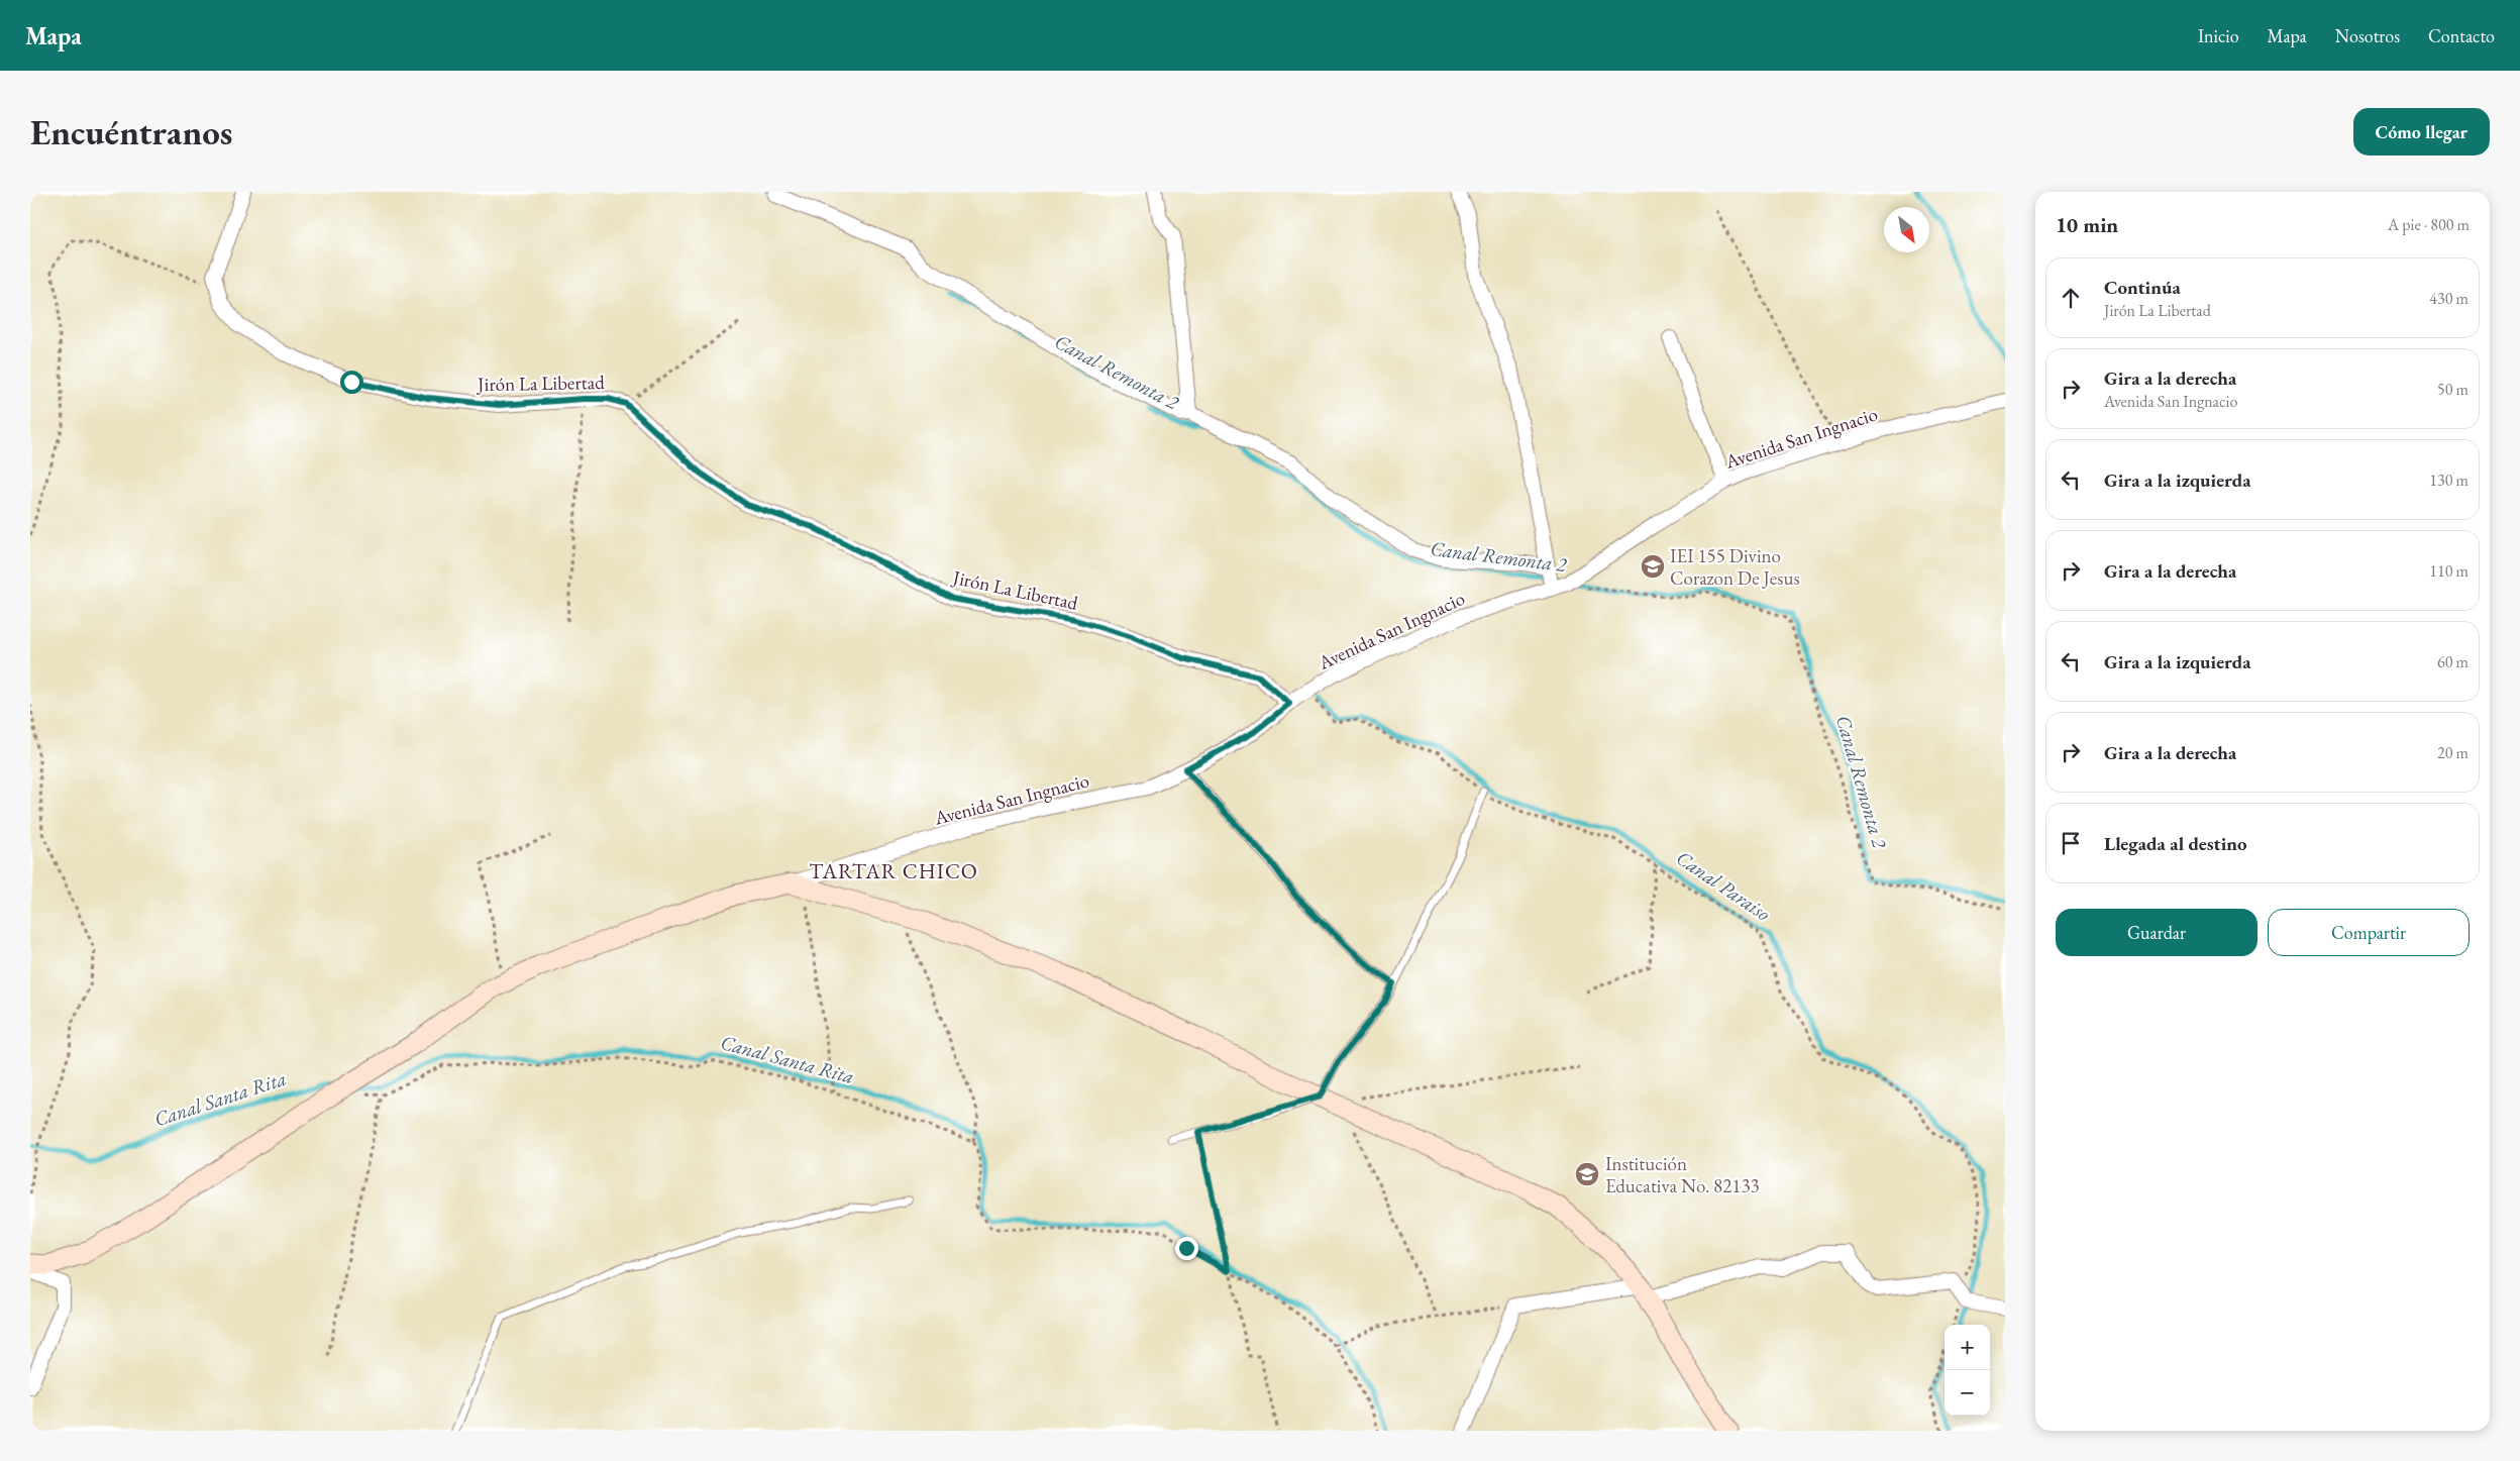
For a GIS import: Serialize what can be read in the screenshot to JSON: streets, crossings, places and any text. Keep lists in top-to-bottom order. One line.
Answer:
{"streets":{"street":["Jirón La Libertad","Avenida San Ingnacio"]},"crossings":[["Jirón La Libertad","Avenida San Ingnacio"]],"districts":["TARTAR CHICO"],"water":["Canal Remonta 2","Canal Paraiso","Canal Santa Rita"],"places":{"school or university":["IEI 155 Divino Corazon De Jesus","Institución Educativa No. 82133"]},"north":"bottom right","page":{"header":"Mapa","nav":["Inicio","Mapa","Nosotros","Contacto"],"buttons":["Cómo llegar",["Guardar","Compartir"]],"title":"Encuéntranos","heading":["10 min","A pie · 800 m"],"list":[["Continúa","Jirón La Libertad","430 m"],["Gira a la derecha","Avenida San Ingnacio","50 m"],["Gira a la izquierda","130 m"],["Gira a la derecha","110 m"],["Gira a la izquierda","60 m"],["Gira a la derecha","20 m"],"Llegada al destino"],"map_buttons":["+","−"]}}
